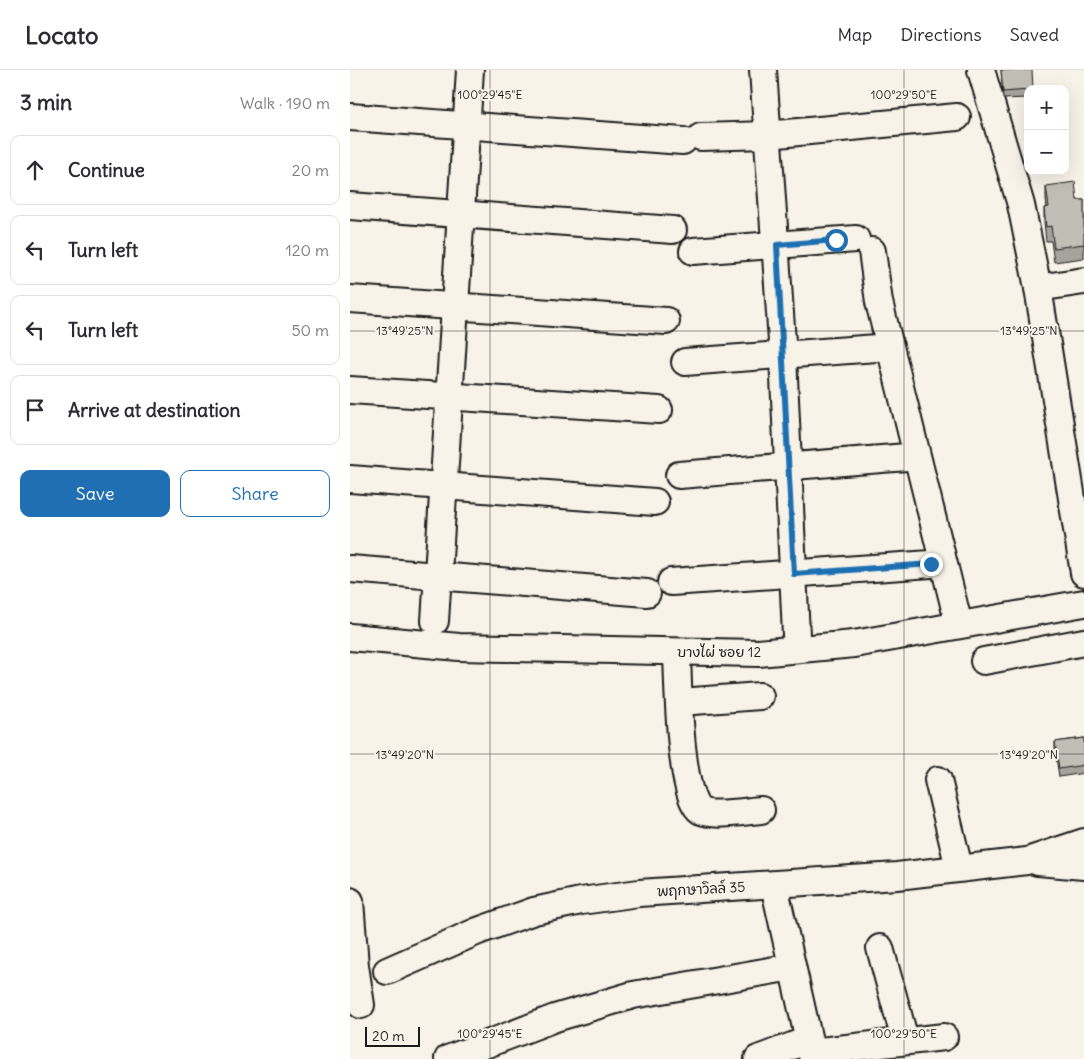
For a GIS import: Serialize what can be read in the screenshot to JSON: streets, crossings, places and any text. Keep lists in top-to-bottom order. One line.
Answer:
{"streets":{"street":["บางไผ่ ซอย 12","พฤกษาวิลล์ 35"]},"scale_bar":"20 m","page":{"header":"Locato","nav":["Map","Directions","Saved"],"heading":["3 min","Walk · 190 m"],"map_buttons":["+","−"],"list":[["Continue","20 m"],["Turn left","120 m"],["Turn left","50 m"],"Arrive at destination"],"buttons":["Save","Share"],"scale":"20 m"},"coordinates":["100°29'45\"E","100°29'50\"E","13°49'25\"N","13°49'20\"N"]}
